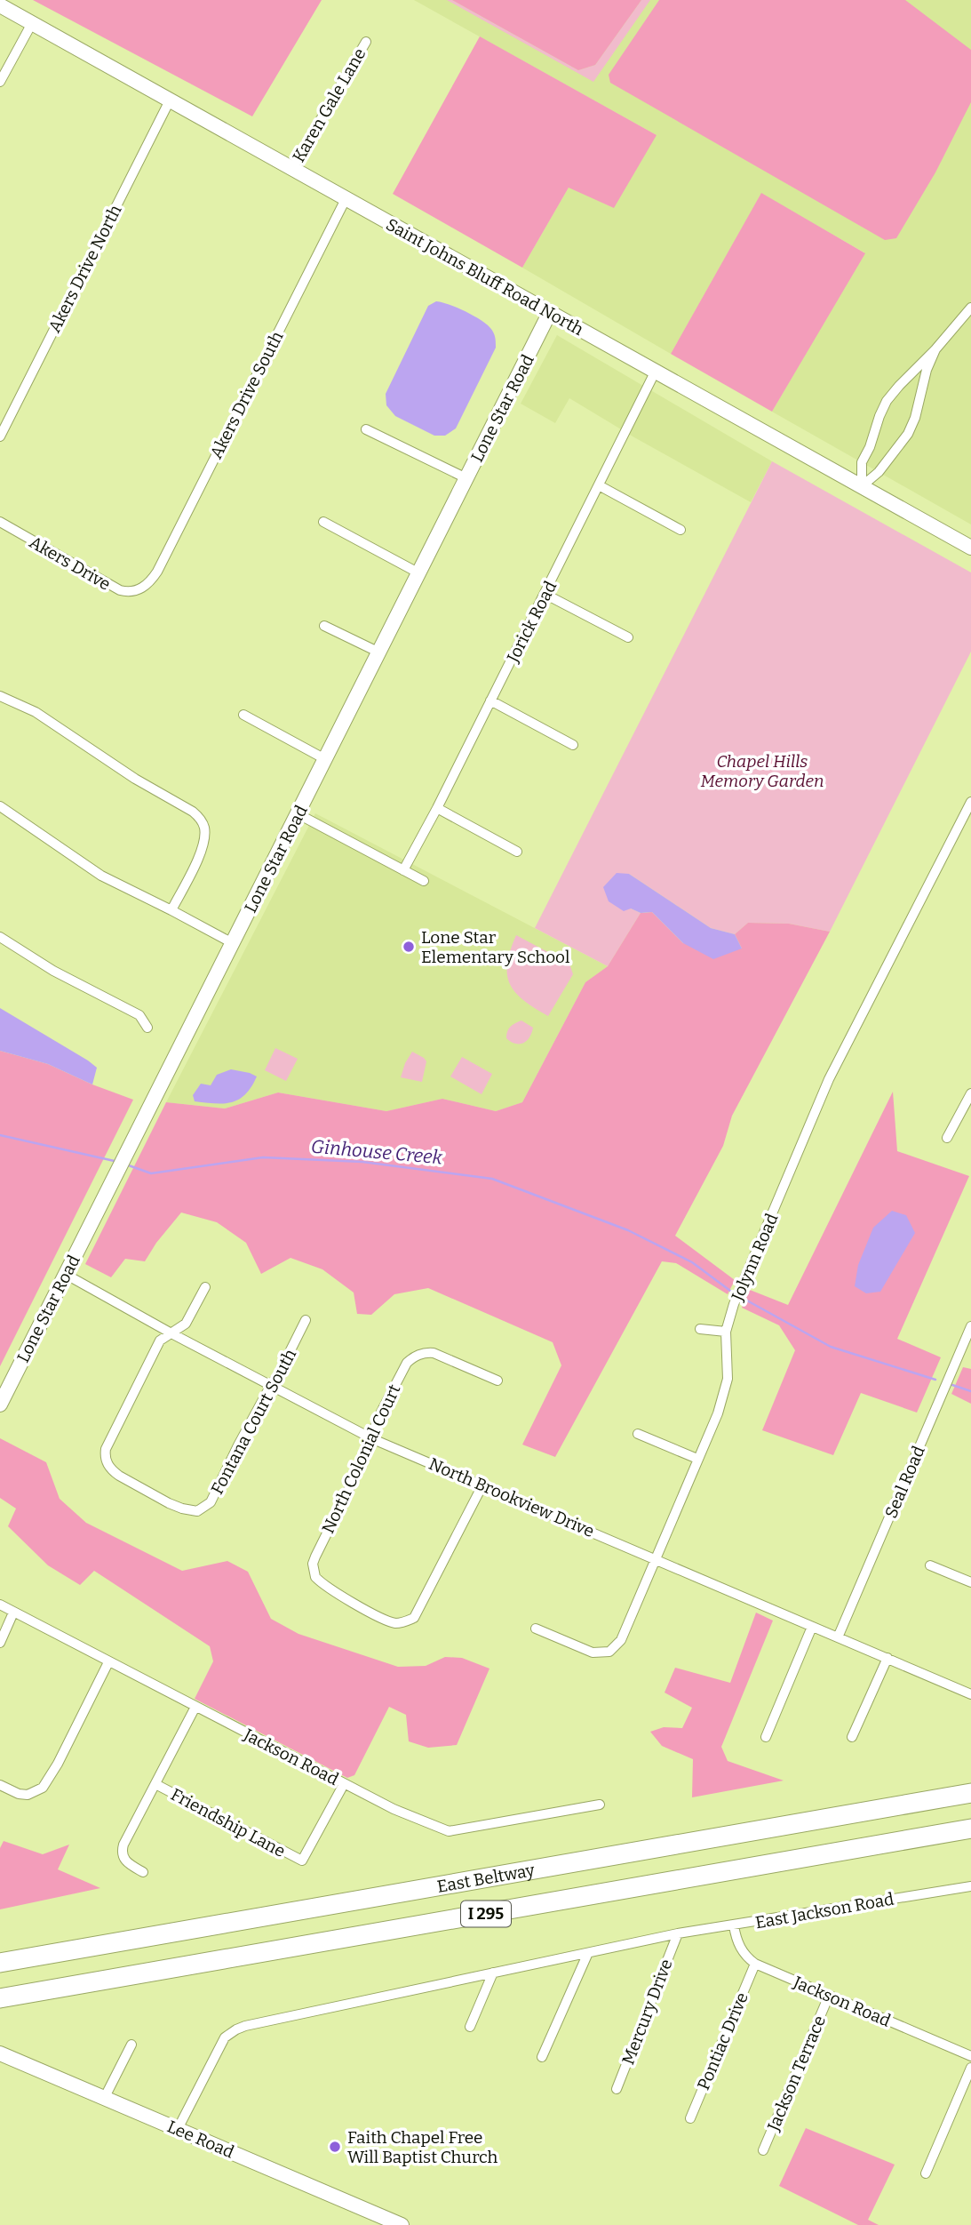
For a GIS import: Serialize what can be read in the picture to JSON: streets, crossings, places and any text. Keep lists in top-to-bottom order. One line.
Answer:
{"streets":{"highway":["East Beltway","I 295"],"street":["Karen Gale Lane","Akers Drive North","Saint Johns Bluff Road North","Akers Drive South","Lone Star Road","Akers Drive","Jorick Road","Jolynn Road","Fontana Court South","North Colonial Court","Seal Road","North Brookview Drive","Jackson Road","Friendship Lane","East Jackson Road","Mercury Drive","Pontiac Drive","Jackson Terrace","Lee Road"]},"crossings":[["Karen Gale Lane","Saint Johns Bluff Road North"],["Akers Drive North","Saint Johns Bluff Road North"],["Saint Johns Bluff Road North","Akers Drive South"],["Saint Johns Bluff Road North","Lone Star Road"],["Saint Johns Bluff Road North","Jorick Road"],["Akers Drive South","Akers Drive"],["Lone Star Road","North Brookview Drive"],["Jolynn Road","North Brookview Drive"],["Fontana Court South","North Brookview Drive"],["North Colonial Court","North Brookview Drive"],["Seal Road","North Brookview Drive"],["Jackson Road","Friendship Lane"],["Jackson Road","East Jackson Road"],["Jackson Road","Pontiac Drive"],["Jackson Road","Jackson Terrace"],["East Jackson Road","Mercury Drive"]],"water":["Ginhouse Creek"],"parks":["Chapel Hills Memory Garden"],"places":["Lone Star Elementary School","Faith Chapel Free Will Baptist Church"]}
